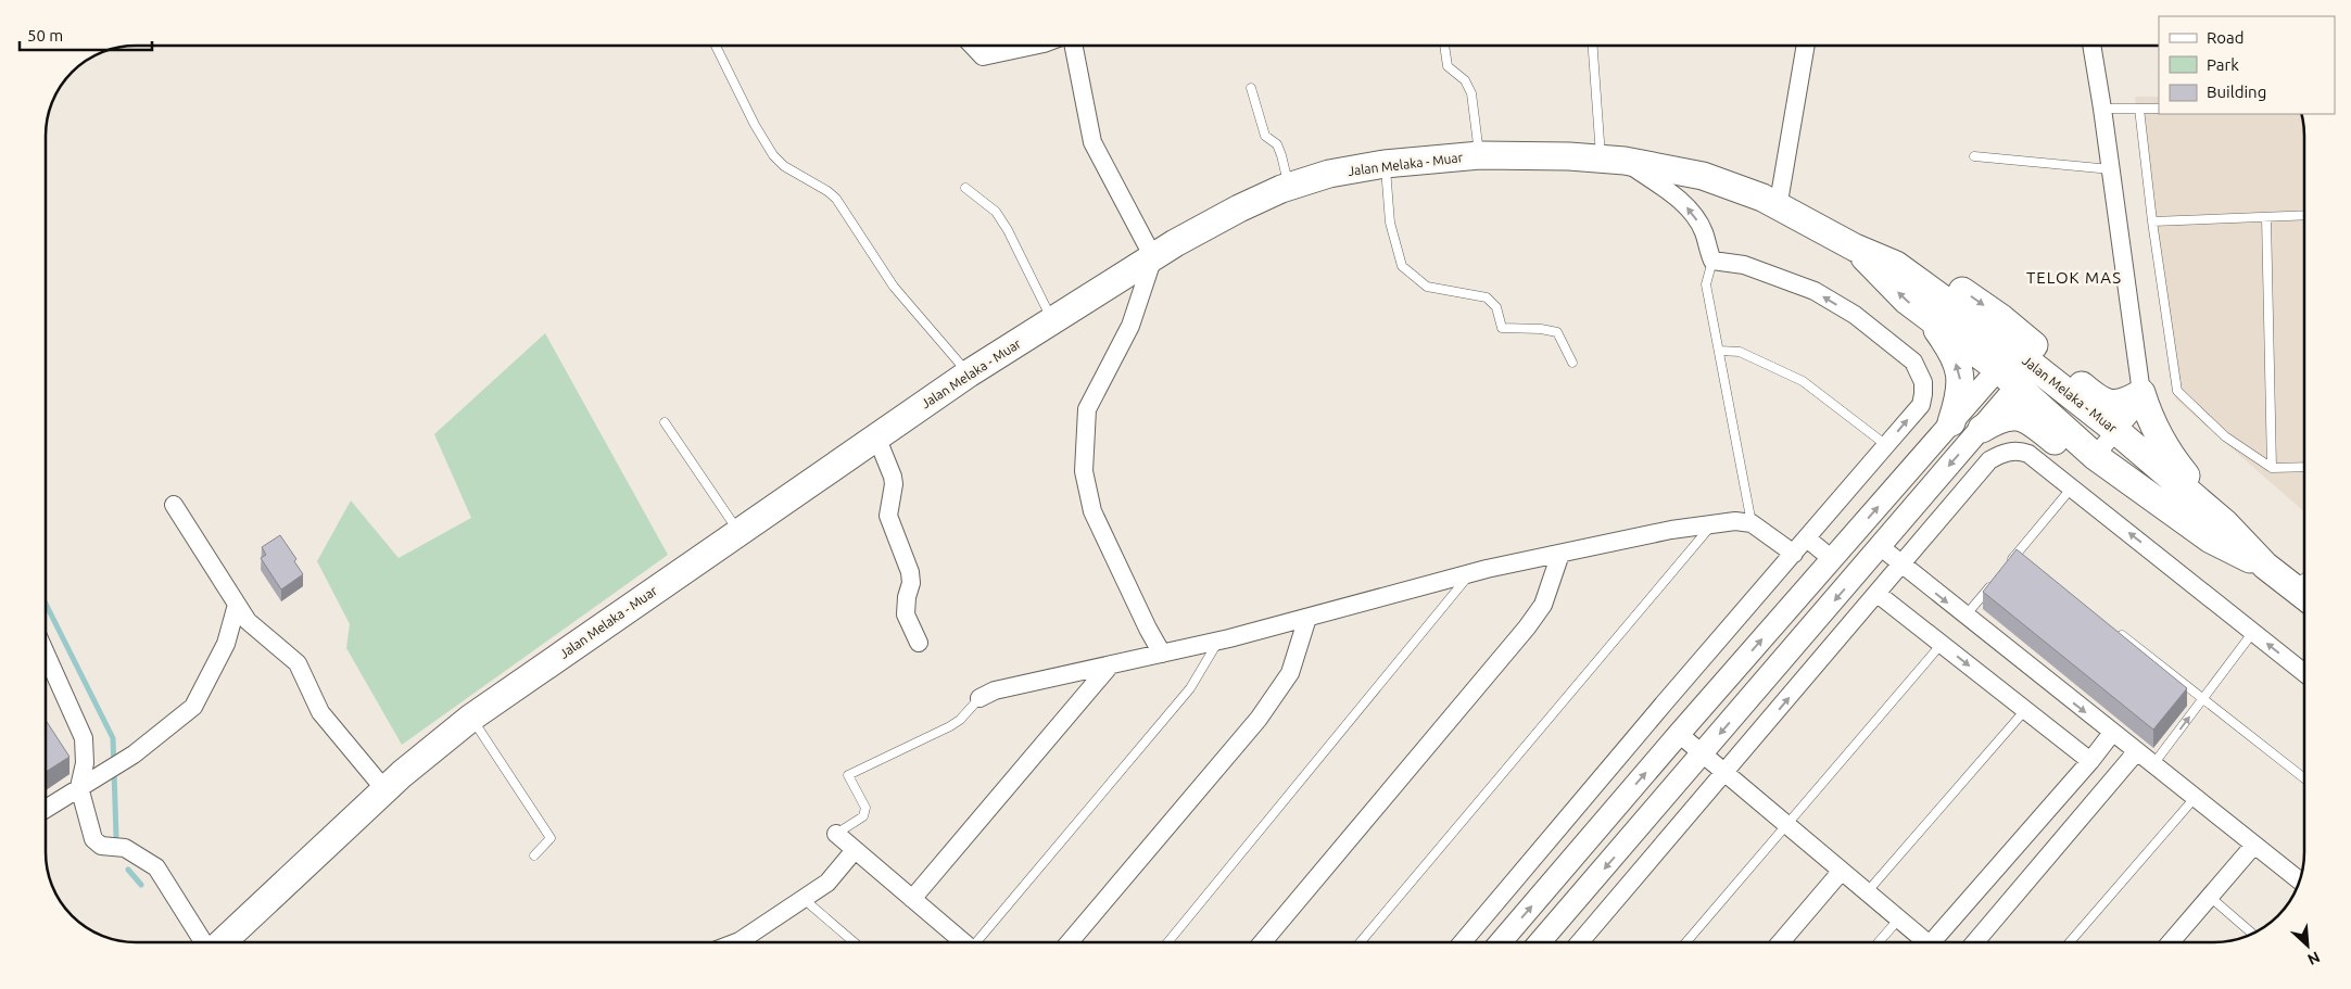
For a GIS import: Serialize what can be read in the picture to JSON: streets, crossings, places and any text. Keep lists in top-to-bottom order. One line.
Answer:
{"streets":{"main road":["Jalan Melaka - Muar"]},"districts":["TELOK MAS"],"legend":["Road","Park","Building"],"scale_bar":"50 m","north":"bottom right"}
